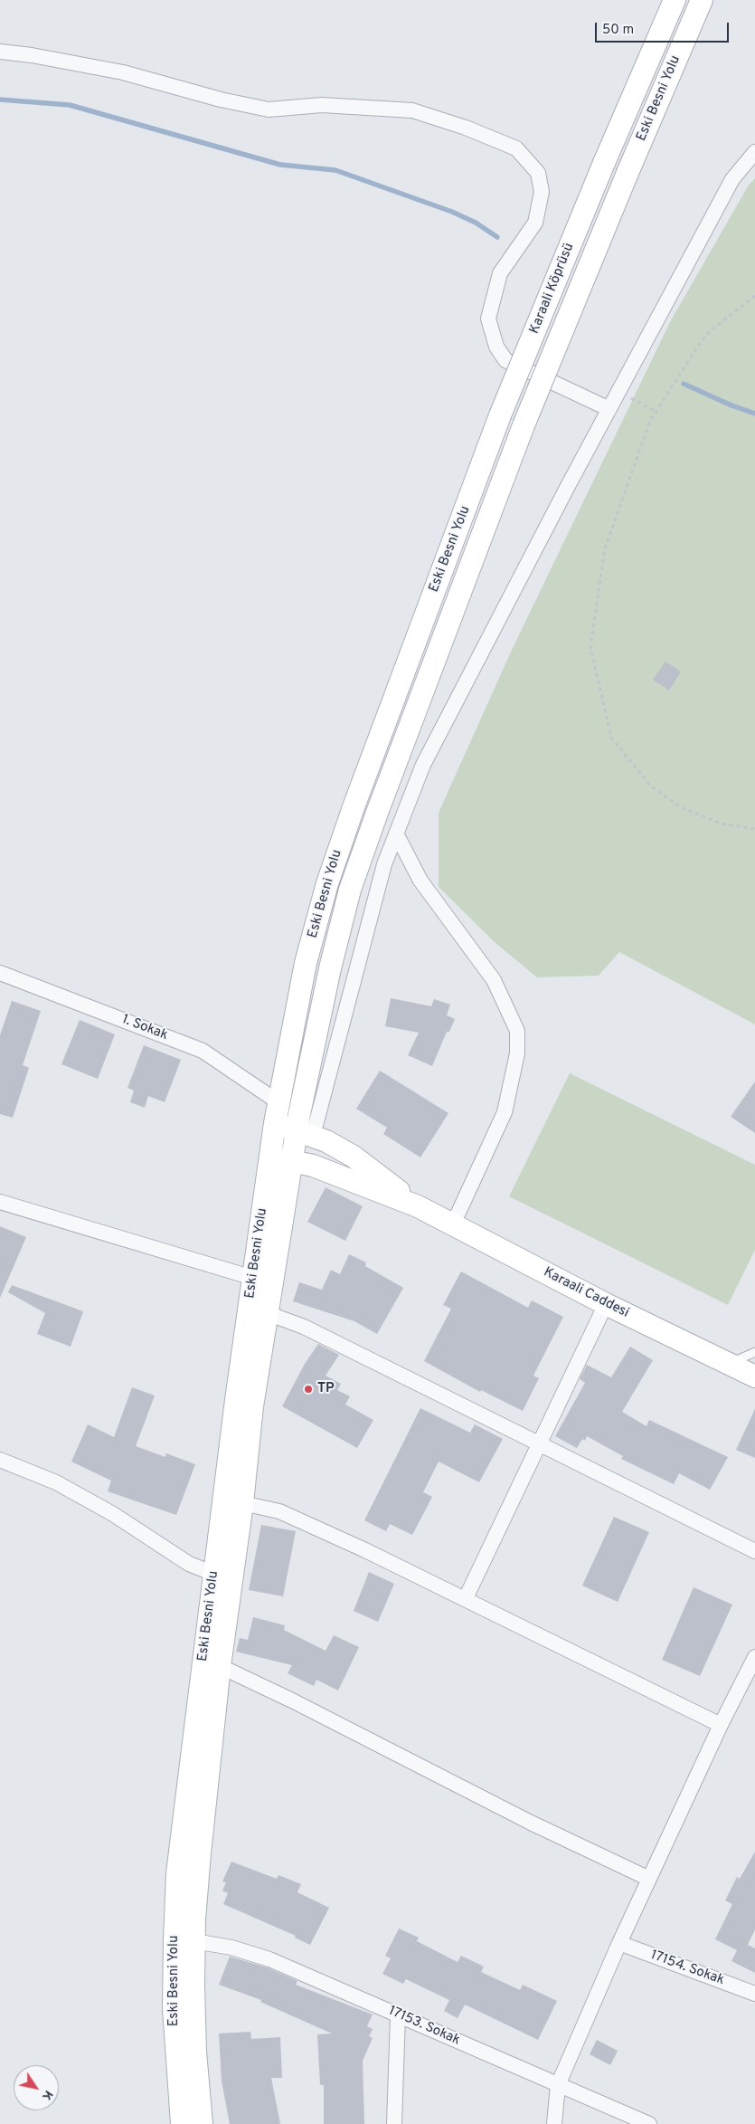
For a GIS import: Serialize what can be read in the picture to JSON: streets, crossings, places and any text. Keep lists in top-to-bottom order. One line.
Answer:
{"streets":{"main road":["Eski Besni Yolu","Karaali Köprüsü","Karaali Caddesi"],"street":["1. Sokak","17154. Sokak","17153. Sokak"]},"crossings":[["Eski Besni Yolu","Karaali Köprüsü"],["Eski Besni Yolu","1. Sokak"],["Eski Besni Yolu","17153. Sokak"]],"places":["TP"],"scale_bar":"50 m","north":"bottom right"}
